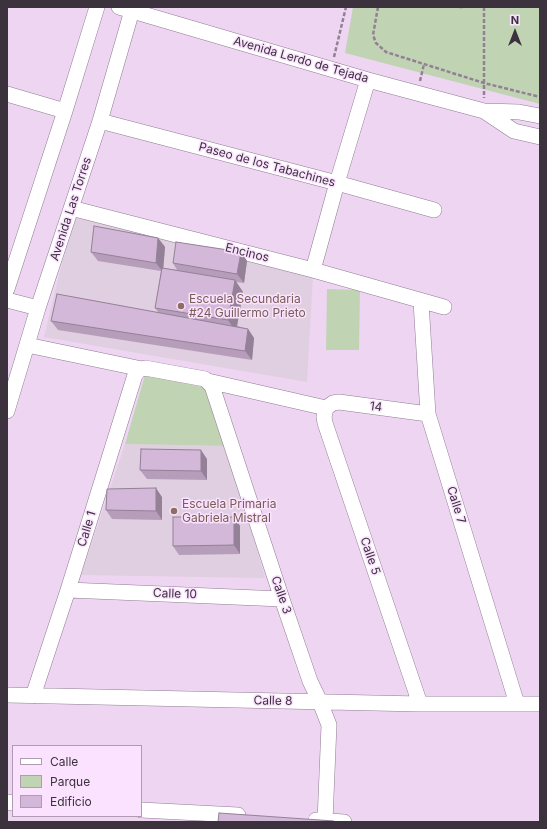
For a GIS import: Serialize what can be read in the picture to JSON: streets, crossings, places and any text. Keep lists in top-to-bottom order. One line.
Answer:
{"streets":{"street":["Avenida Lerdo de Tejada","Paseo de los Tabachines","Avenida Las Torres","Encinos","14","Calle 7","Calle 1","Calle 5","Calle 10","Calle 3","Calle 8"]},"crossings":[["Avenida Lerdo de Tejada","Avenida Las Torres"],["Paseo de los Tabachines","Avenida Las Torres"],["Avenida Las Torres","Encinos"],["Encinos","Calle 7"],["14","Calle 7"],["14","Calle 5"],["Calle 7","Calle 8"],["Calle 1","Calle 10"],["Calle 1","Calle 8"],["Calle 5","Calle 8"],["Calle 10","Calle 3"],["Calle 3","Calle 8"]],"places":["Escuela Secundaria #24 Guillermo Prieto","Escuela Primaria Gabriela Mistral"],"legend":["Calle","Parque","Edificio"],"north":"top"}
